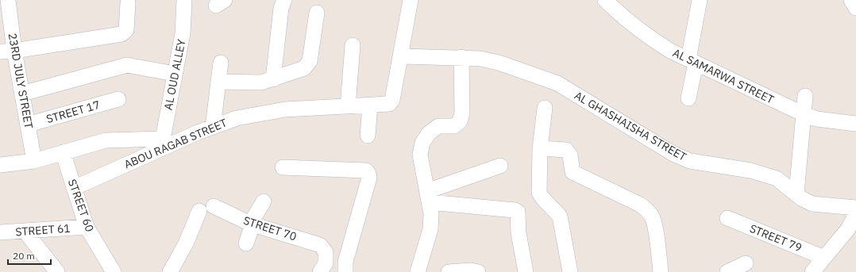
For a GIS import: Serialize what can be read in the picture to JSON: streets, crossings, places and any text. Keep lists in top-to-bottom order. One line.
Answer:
{"streets":{"street":["AL OUD ALLEY","AL SAMARWA STREET","23RD JULY STREET","STREET 17","AL GHASHAISHA STREET","ABOU RAGAB STREET","STREET 60","STREET 70","STREET 61","STREET 79"]},"crossings":[["AL OUD ALLEY","ABOU RAGAB STREET"],["23RD JULY STREET","STREET 17"],["AL GHASHAISHA STREET","ABOU RAGAB STREET"],["ABOU RAGAB STREET","STREET 60"],["STREET 60","STREET 61"]],"scale_bar":"20 m"}
